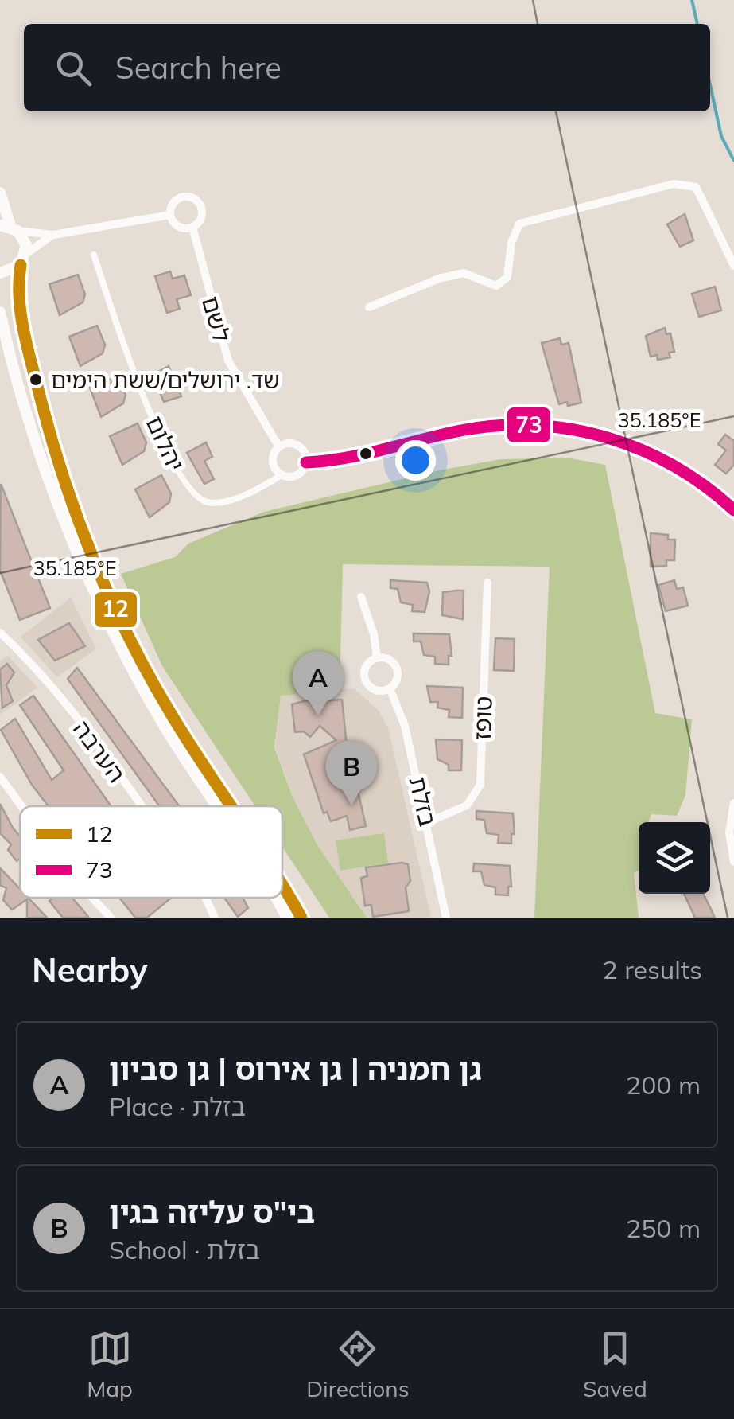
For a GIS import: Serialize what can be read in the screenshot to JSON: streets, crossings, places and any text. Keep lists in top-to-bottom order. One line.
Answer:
{"streets":{"street":["לשם","יהלום","טופז","הערבה","בזלת"]},"crossings":[["לשם","יהלום"],["טופז","בזלת"]],"places":["שד. ירושלים/ששת הימים"],"lines":["transit line 12","transit line 73"],"legend":["12","73"],"page":{"search":"Search here","pins":["A","B"],"heading":["Nearby","2 results"],"list":[{"mark":"A","name":"גן חמניה | גן אירוס | גן סביון","note":"Place · בזלת","value":"200 m"},{"mark":"B","name":"בי\"ס עליזה בגין","note":"School · בזלת","value":"250 m"}],"nav":["Map","Directions","Saved"]},"coordinates":["35.185°E"]}
